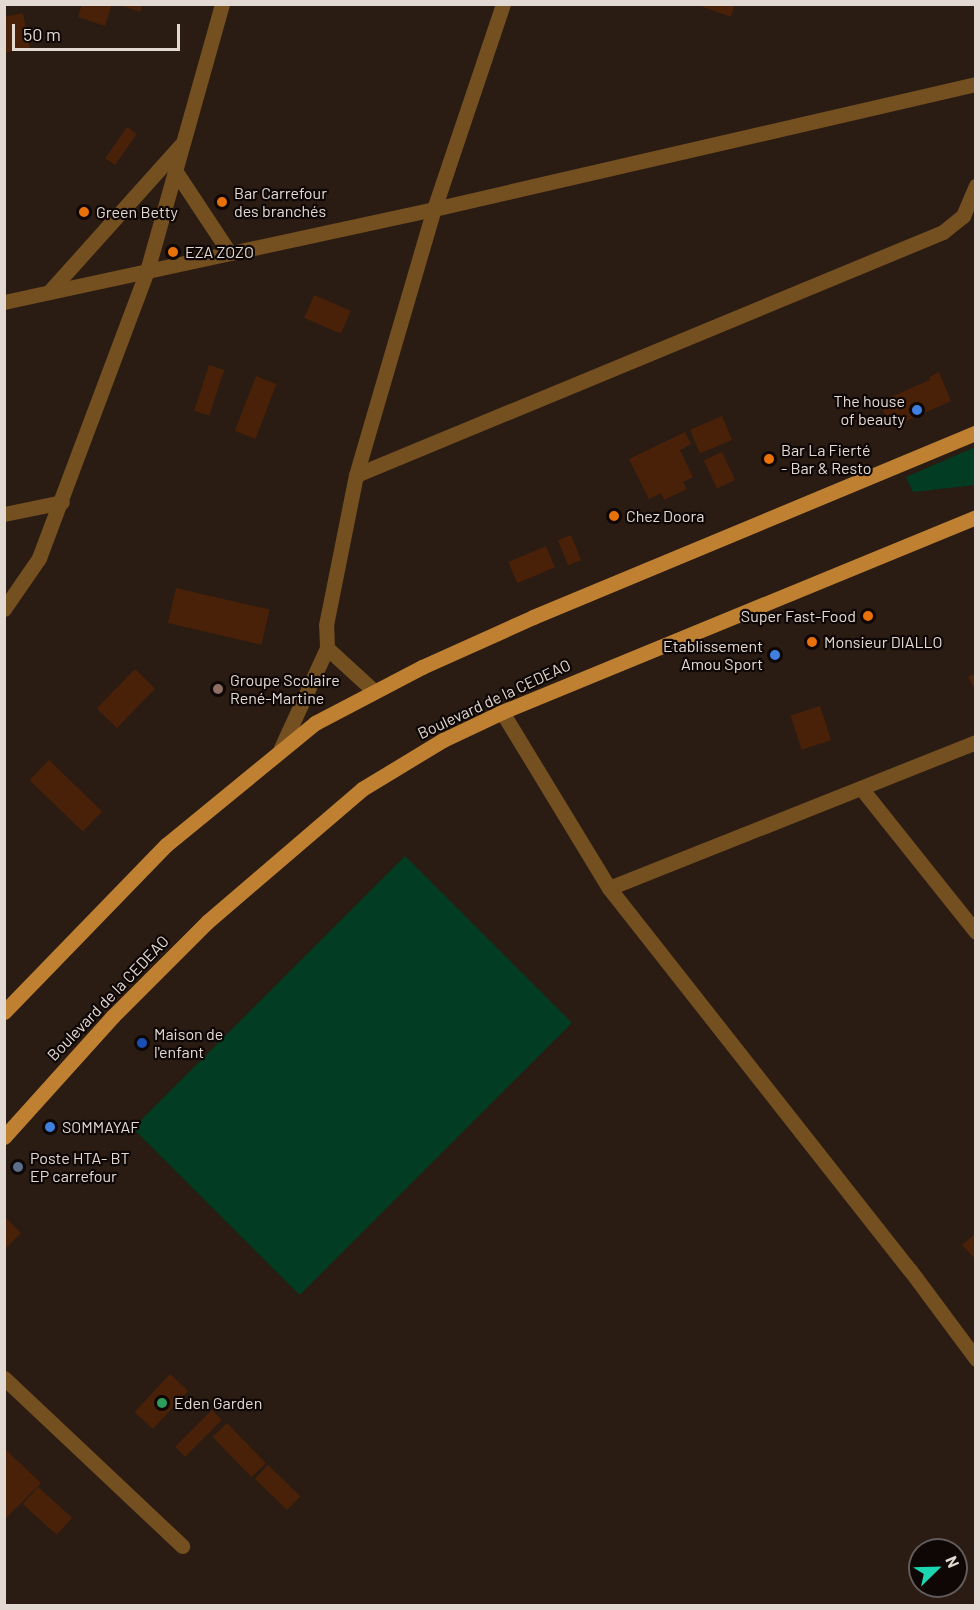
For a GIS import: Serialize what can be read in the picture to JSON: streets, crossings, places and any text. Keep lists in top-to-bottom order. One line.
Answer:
{"streets":{"main road":["Boulevard de la CEDEAO"]},"places":["Bar Carrefour des branchés","Green Betty","EZA ZOZO","The house of beauty","Bar La Fierté - Bar & Resto","Chez Doora","Super Fast-Food","Monsieur DIALLO","Etablissement Amou Sport","Groupe Scolaire René-Martine","Maison de l'enfant","SOMMAYAF","Poste HTA- BT EP carrefour","Eden Garden"],"scale_bar":"50 m","north":"top right"}
